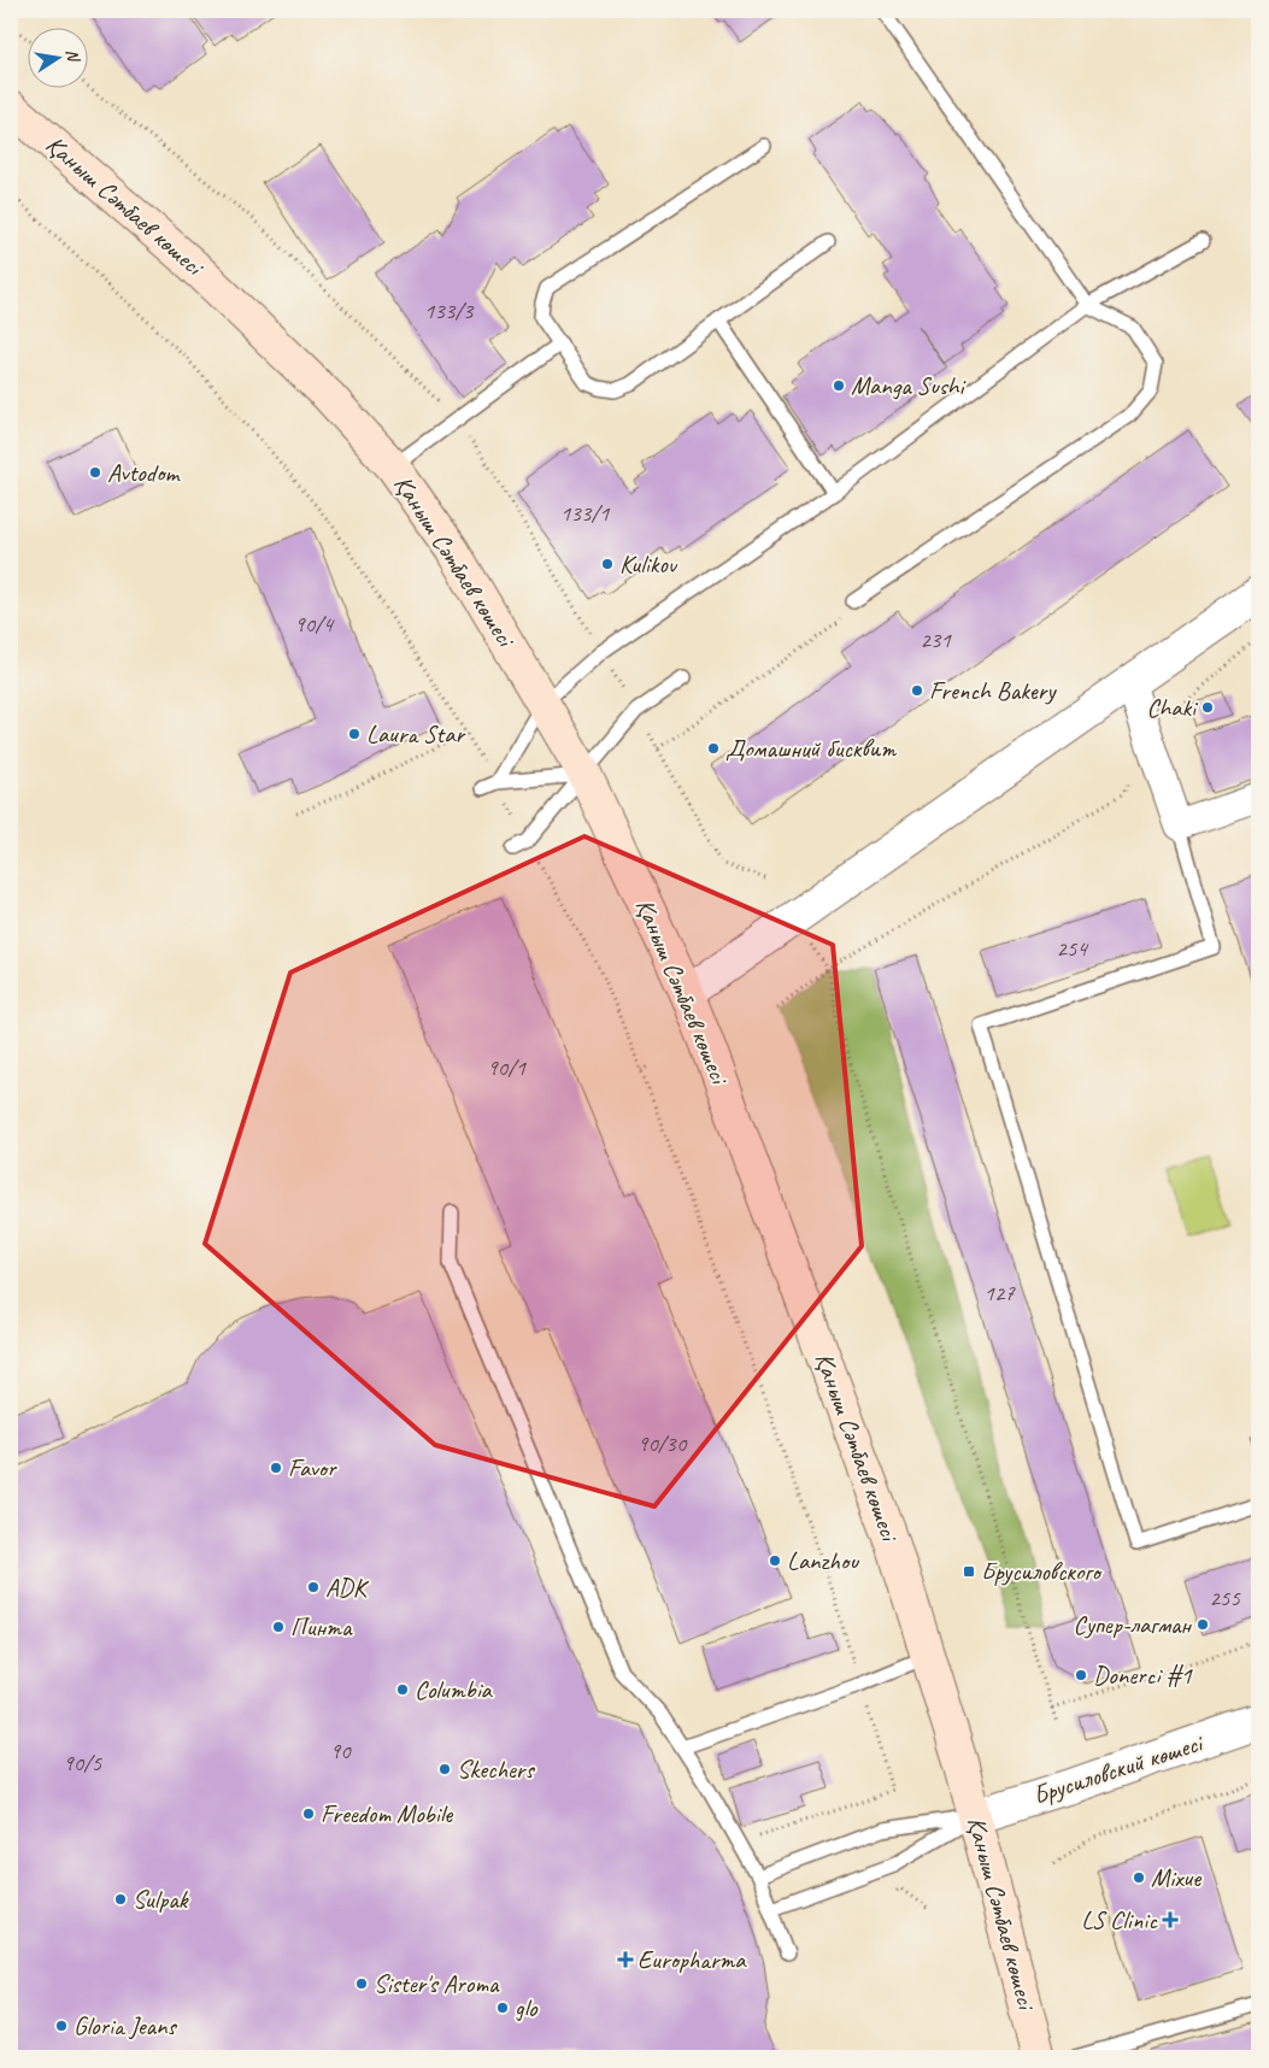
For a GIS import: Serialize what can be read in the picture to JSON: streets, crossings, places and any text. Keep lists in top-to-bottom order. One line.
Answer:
{"streets":{"main road":["Қаныш Сәтбаев көшесі"],"street":["Брусиловский көшесі"]},"crossings":[["Қаныш Сәтбаев көшесі","Брусиловский көшесі"]],"places":{"other":["Manga Sushi","Avtodom","Kulikov","French Bakery","Chaki","Laura Star","Домашний бисквит","Favor","Lanzhou","ADK","Супер-лагман","Пинта","Donerci #1","Columbia","Skechers","Freedom Mobile","Mixue","Sulpak","Sister's Aroma","glo","Gloria Jeans"],"transit":["Брусиловского"],"health":["LS Clinic","Europharma"]},"house_numbers":["133/3","133/1","90/4","231","254","90/1","127","90/30","255","90","90/5"],"north":"right"}
